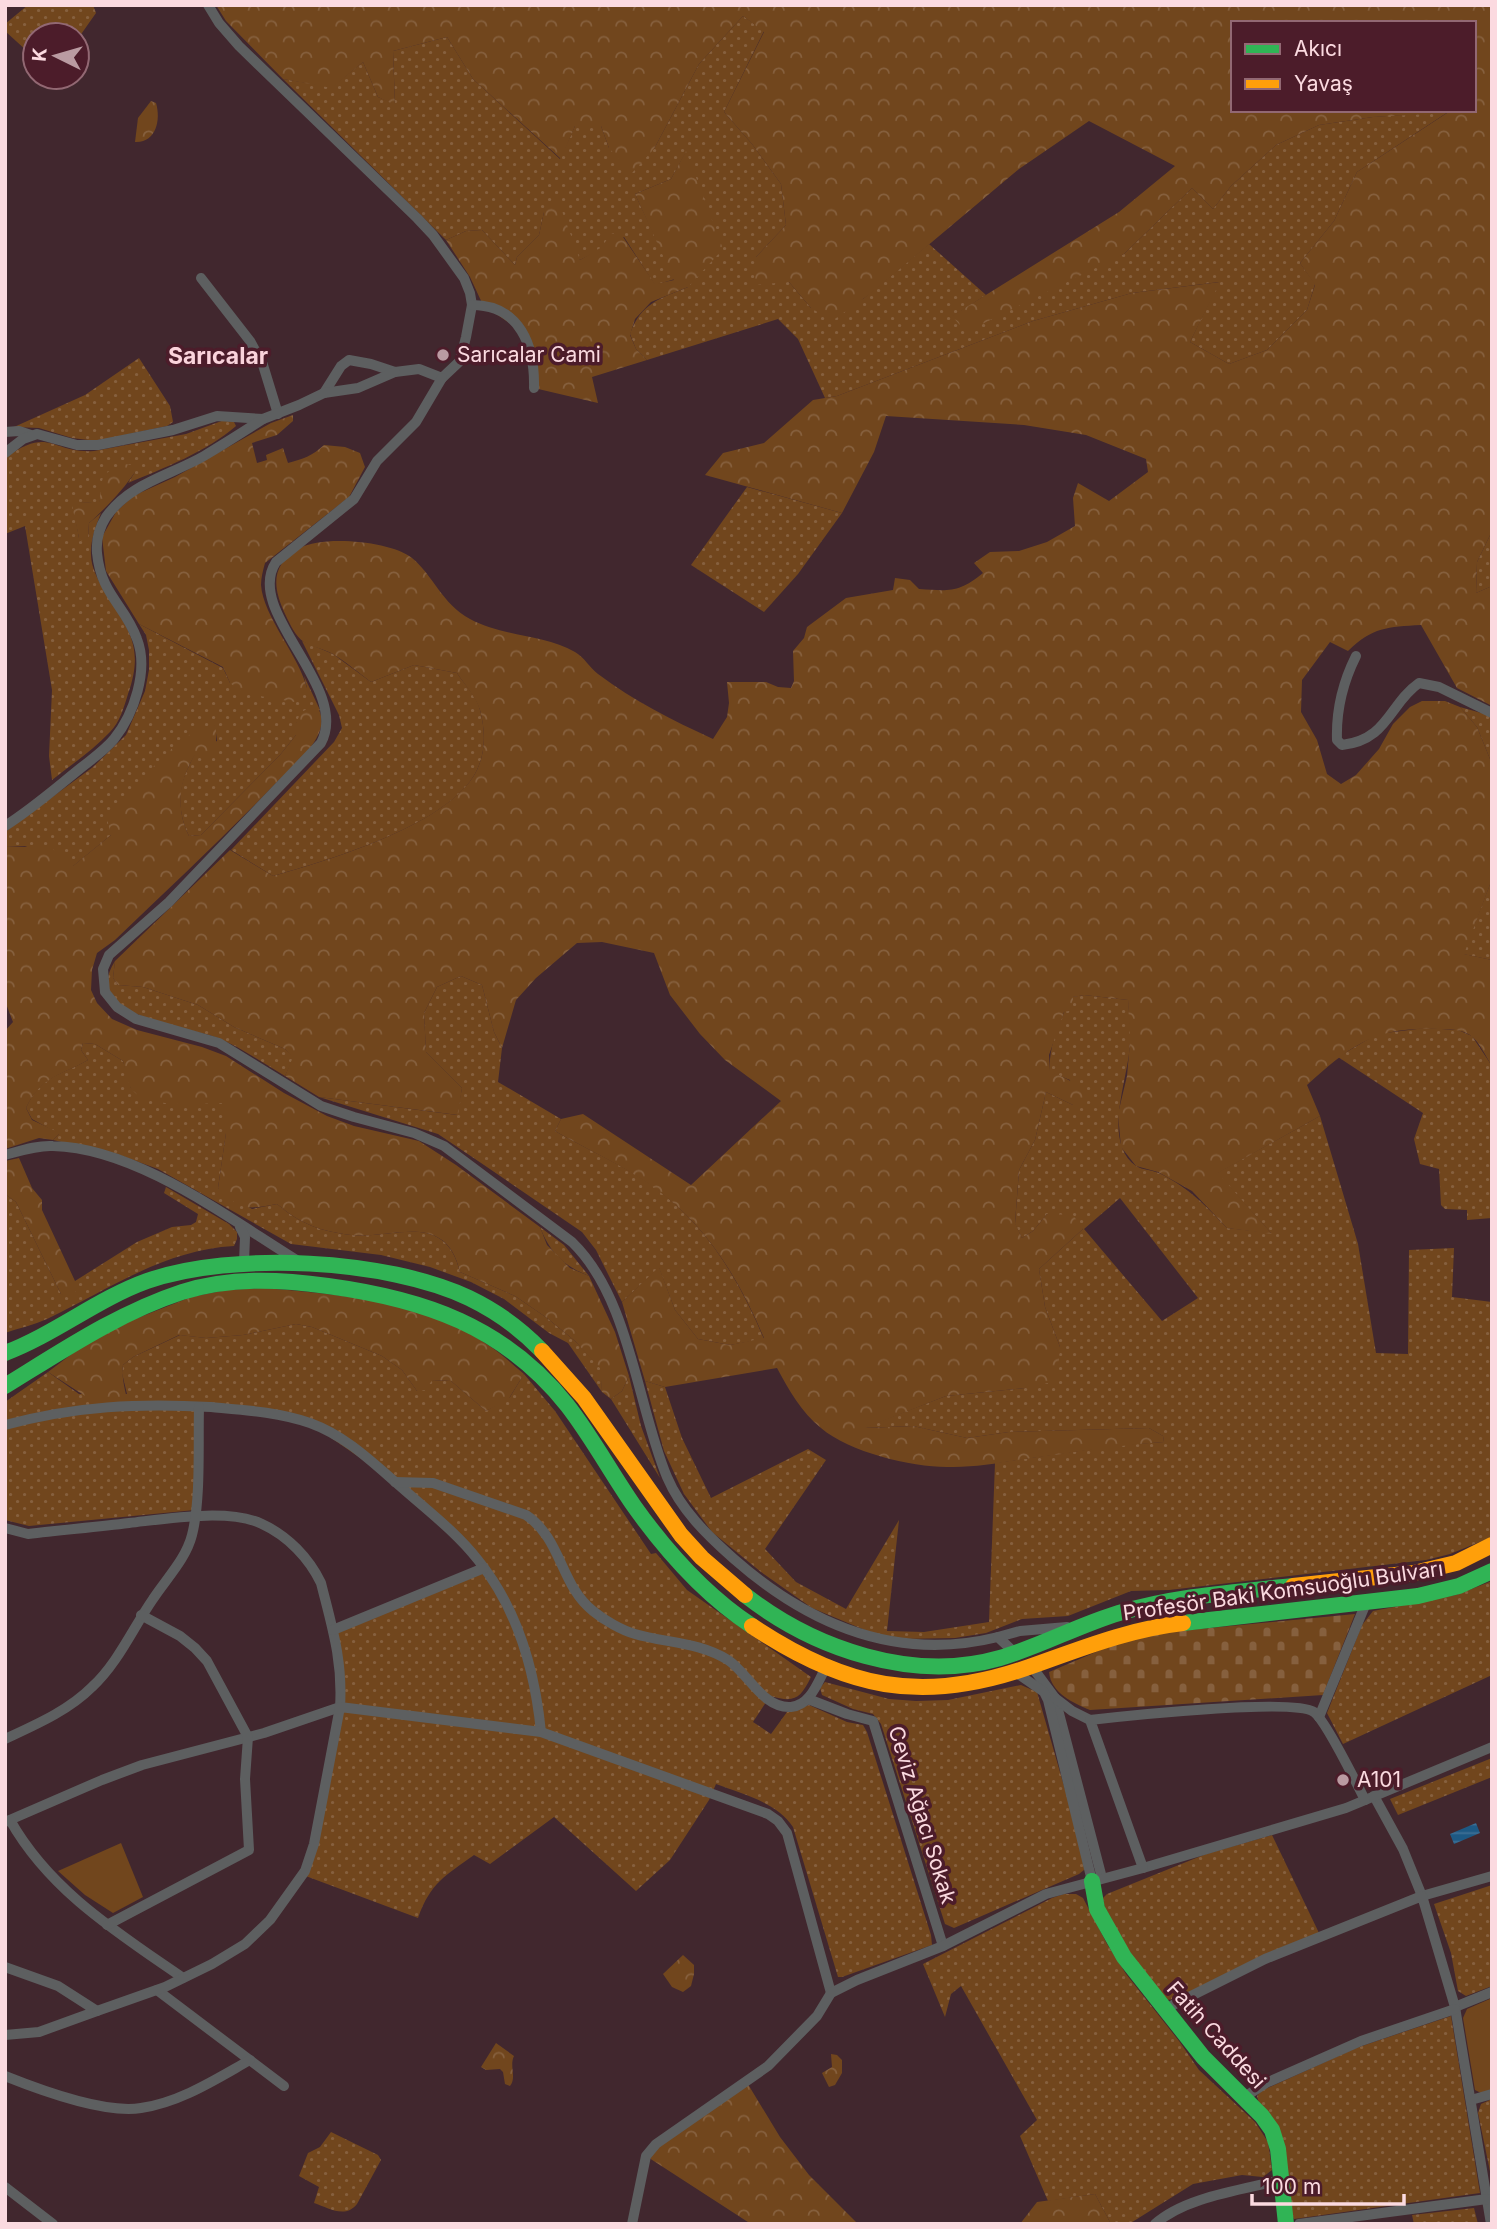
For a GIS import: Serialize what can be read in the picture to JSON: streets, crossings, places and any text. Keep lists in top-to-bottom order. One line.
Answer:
{"streets":{"main road":["Profesör Baki Komsuoğlu Bulvarı","Fatih Caddesi"],"street":["Ceviz Ağacı Sokak"]},"districts":["Sarıcalar"],"places":["Sarıcalar Cami","A101"],"legend":["Akıcı","Yavaş"],"scale_bar":"100 m","north":"left"}
